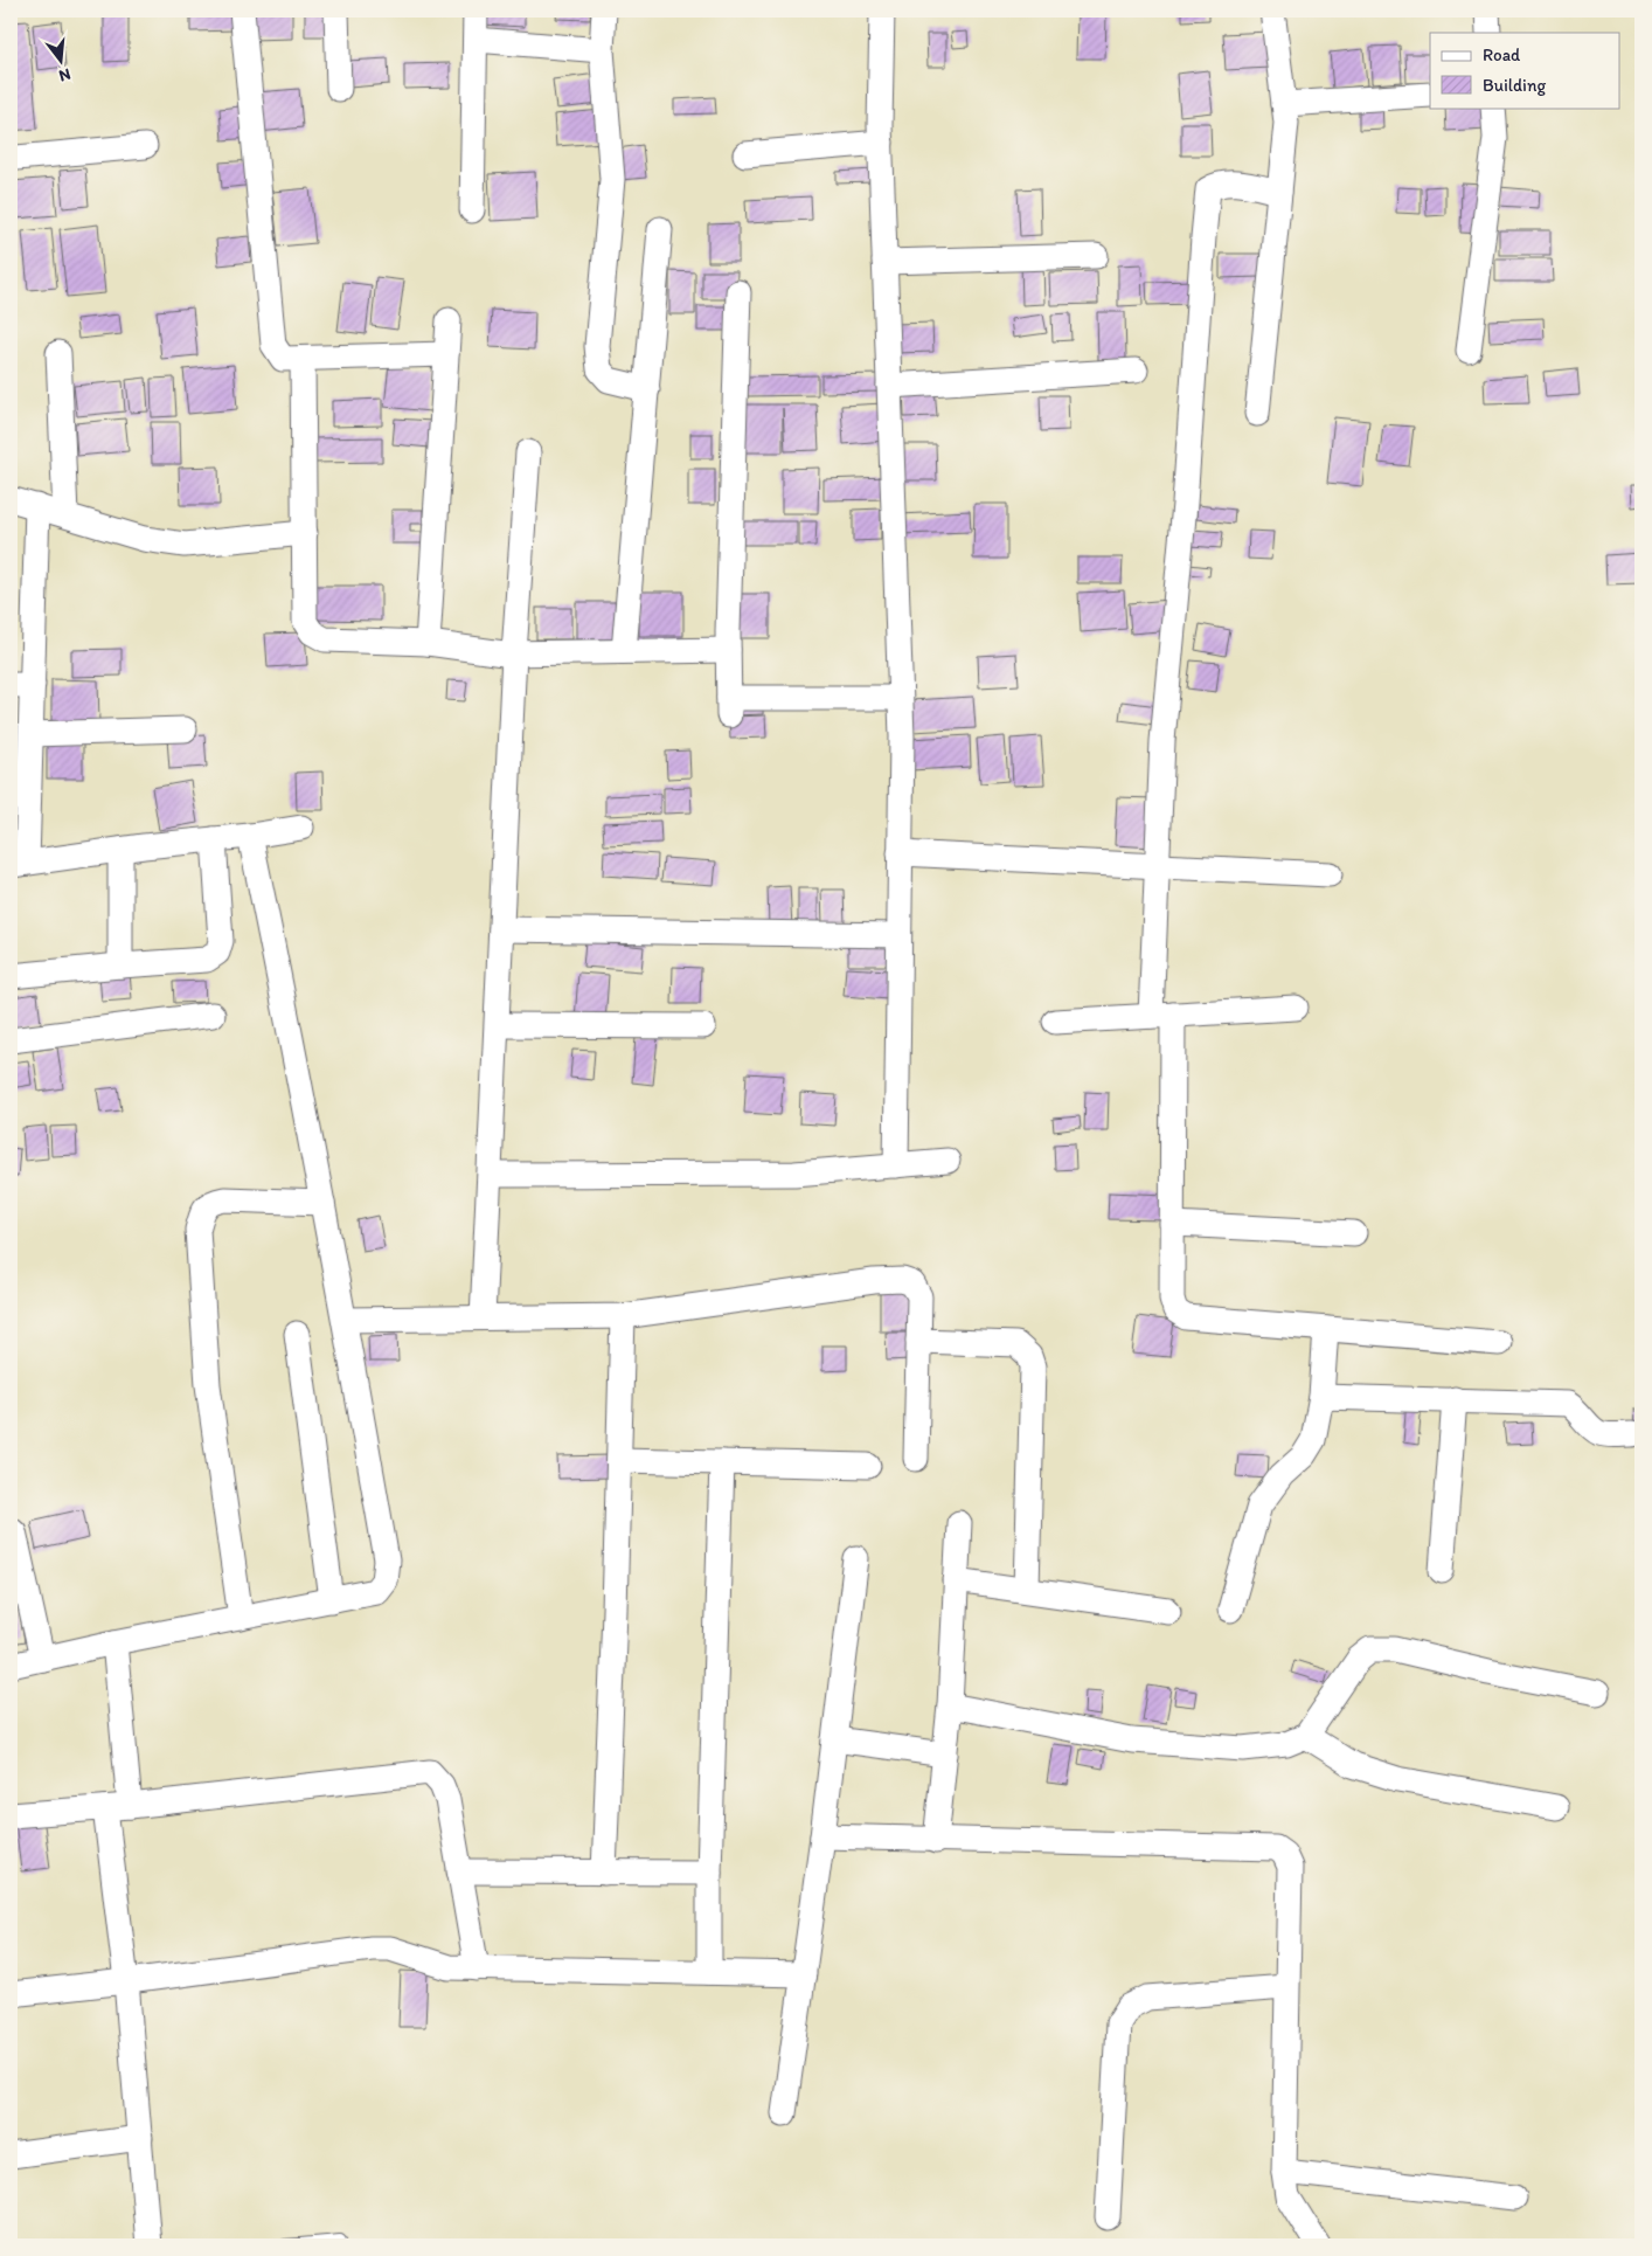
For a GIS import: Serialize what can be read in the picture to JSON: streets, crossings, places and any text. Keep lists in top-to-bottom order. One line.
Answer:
{"legend":["Road","Building"],"north":"bottom"}
